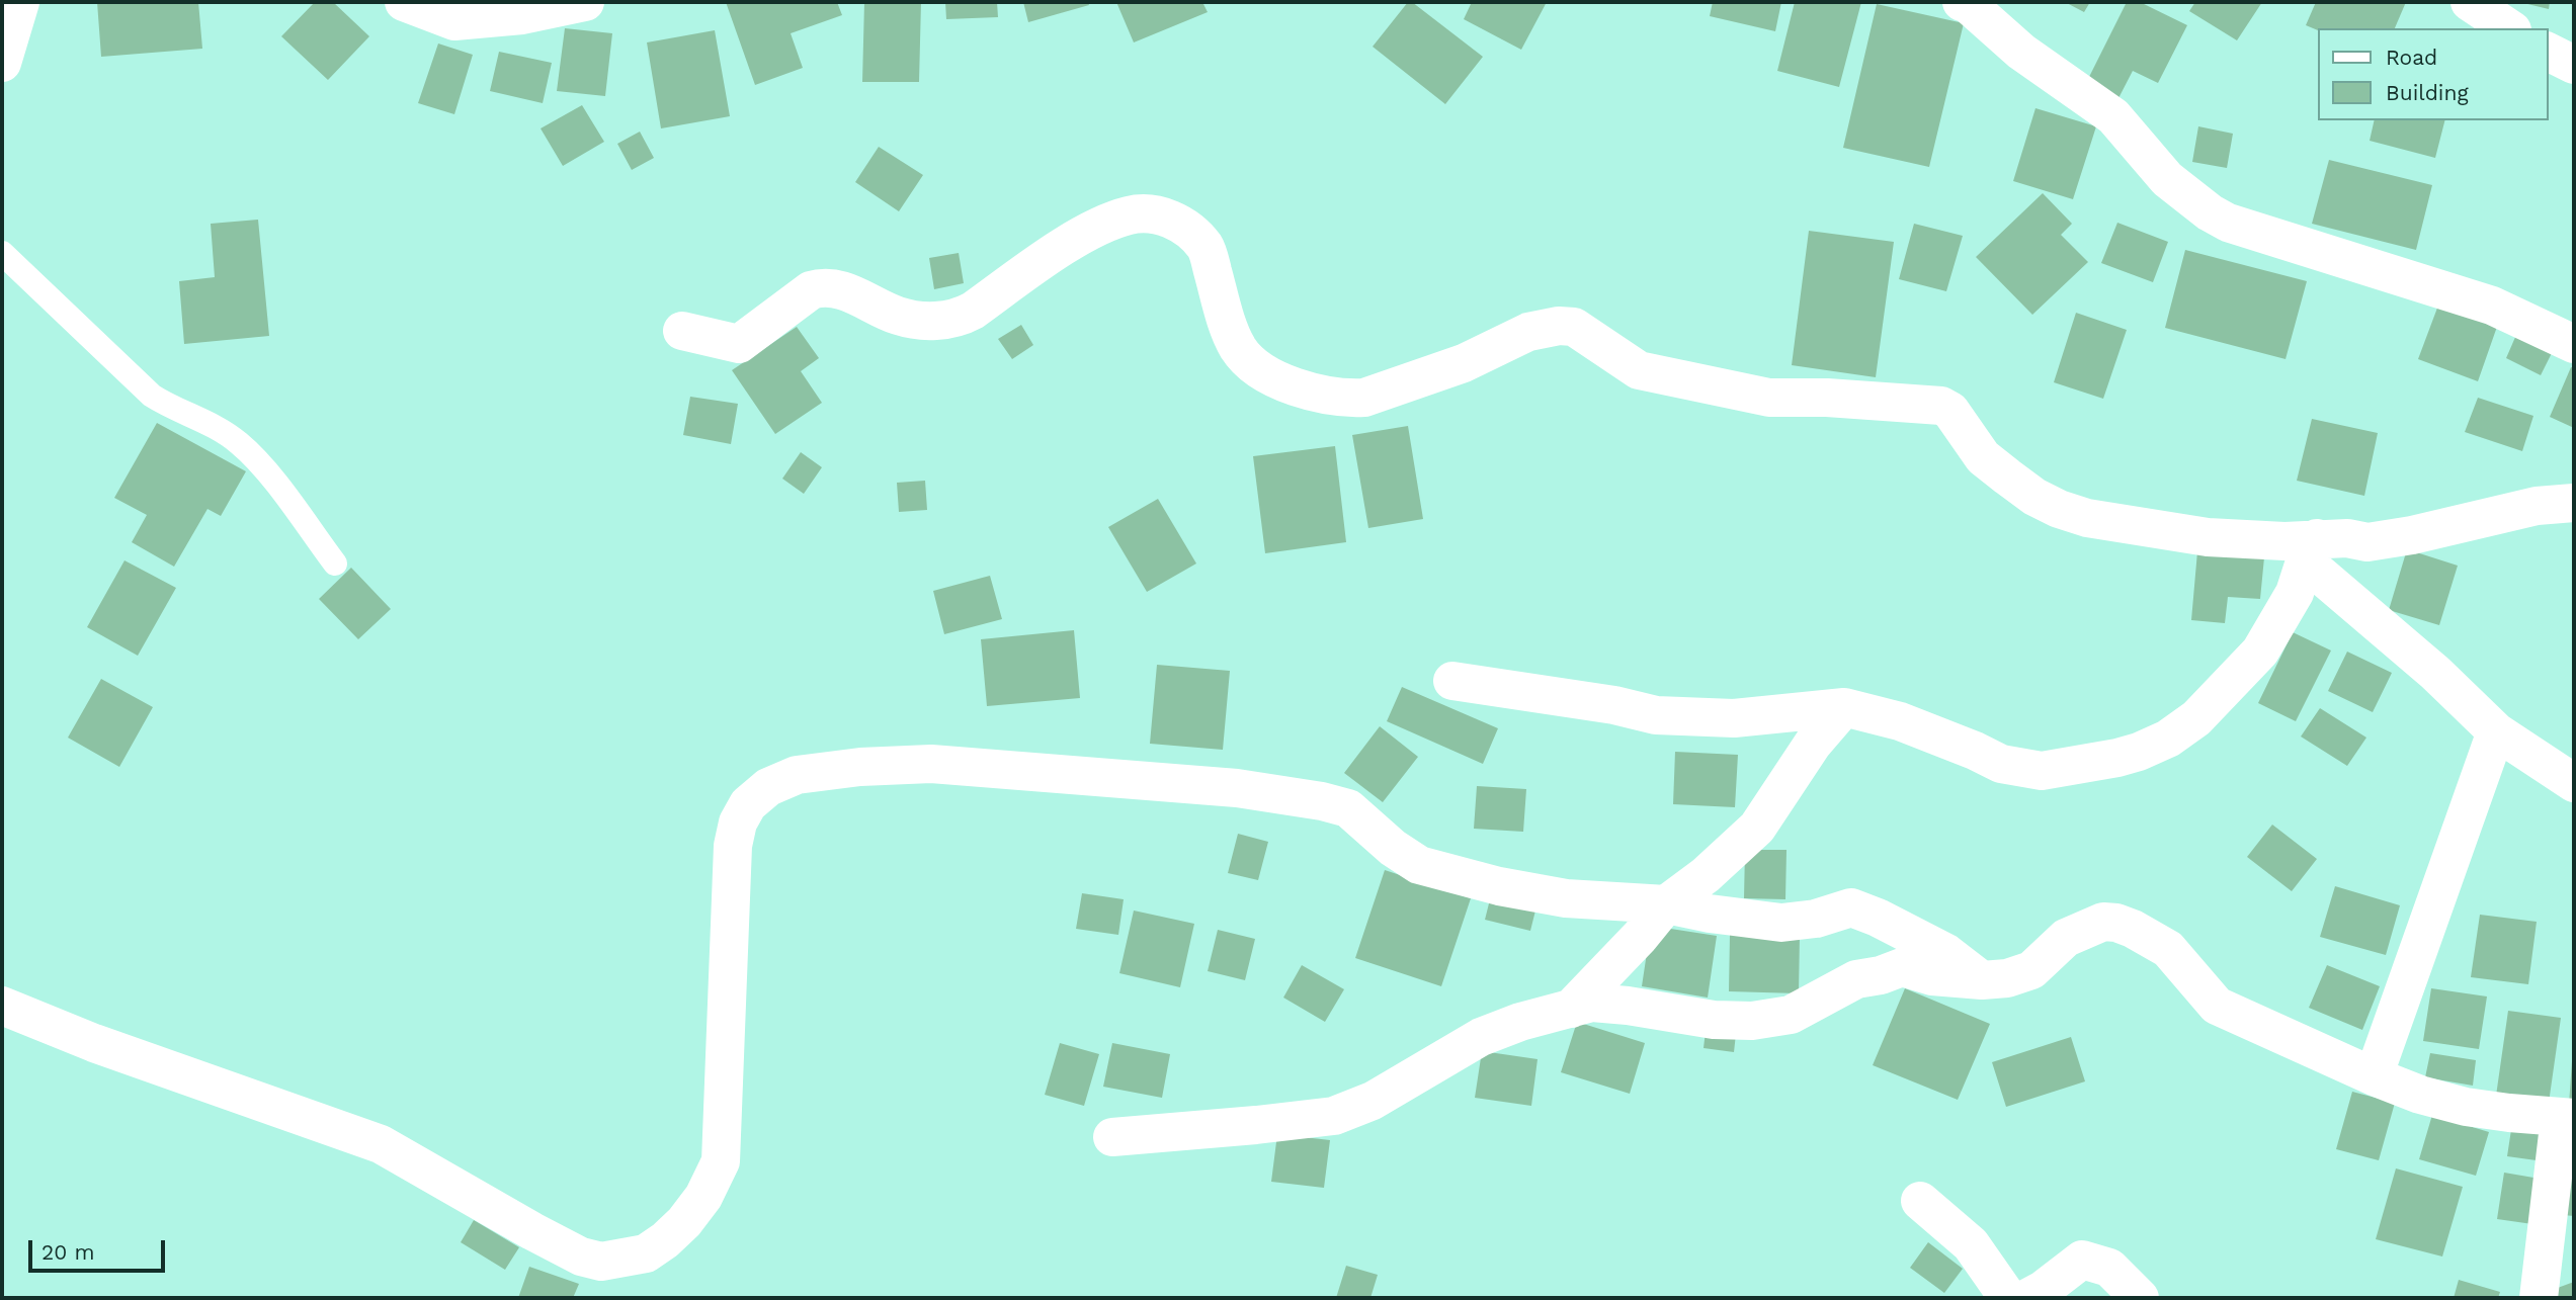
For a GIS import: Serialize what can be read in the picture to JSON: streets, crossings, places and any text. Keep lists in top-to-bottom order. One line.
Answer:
{"legend":["Road","Building"],"scale_bar":"20 m"}
